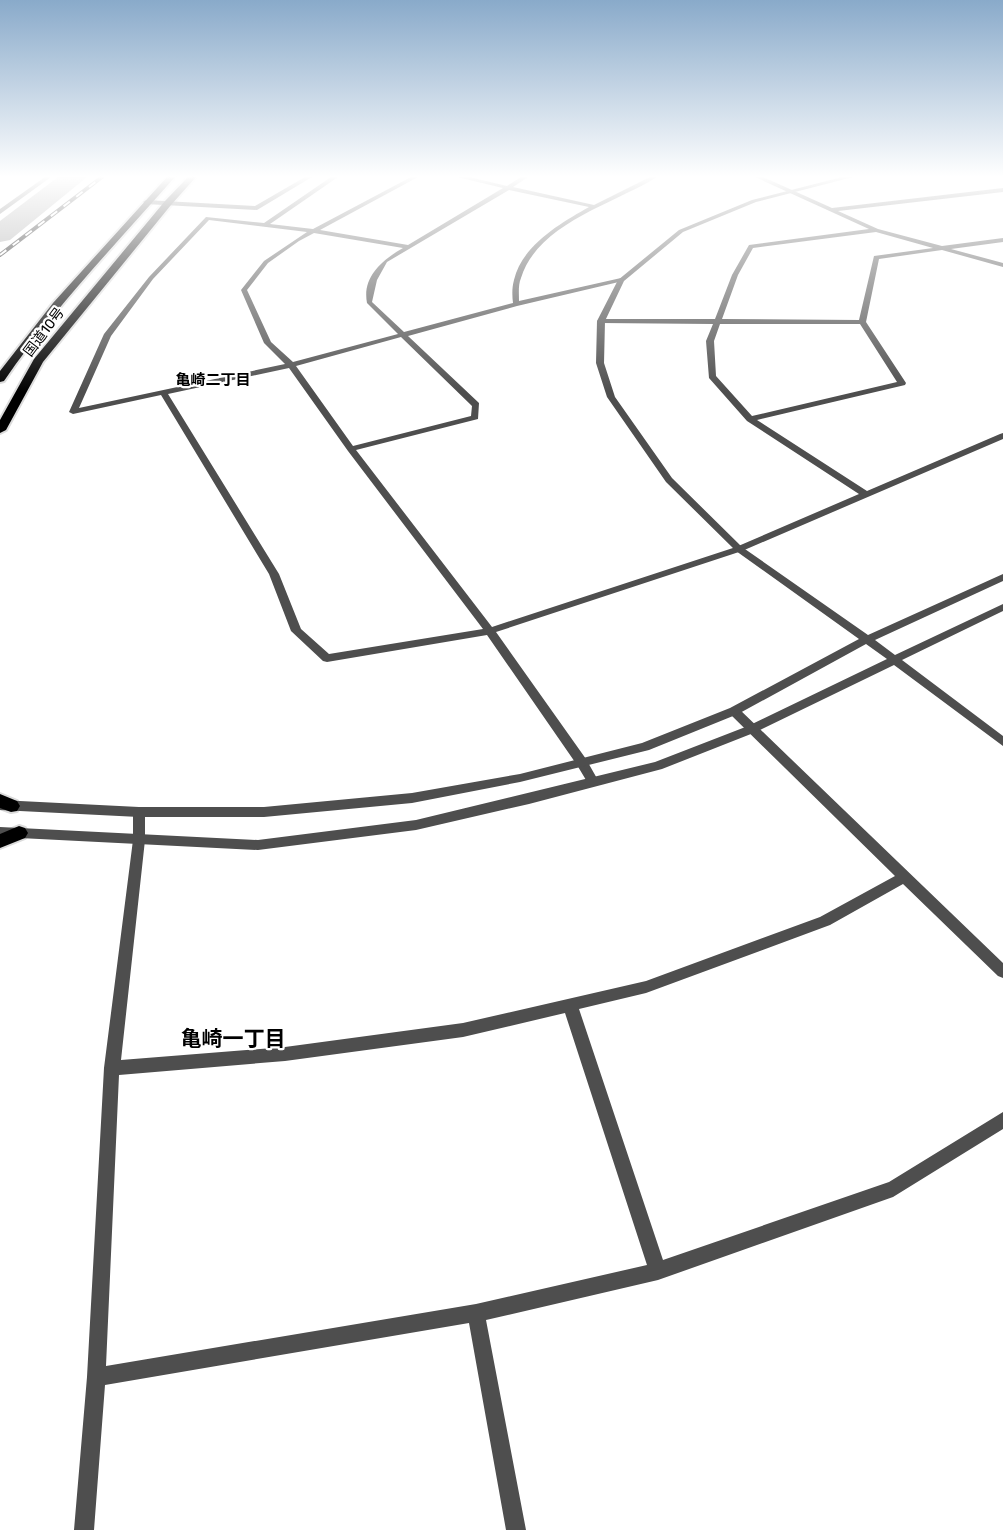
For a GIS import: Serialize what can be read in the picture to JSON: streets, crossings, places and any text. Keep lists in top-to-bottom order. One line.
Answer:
{"streets":{"highway":["国道10号"]},"districts":["亀崎二丁目","亀崎一丁目"]}
